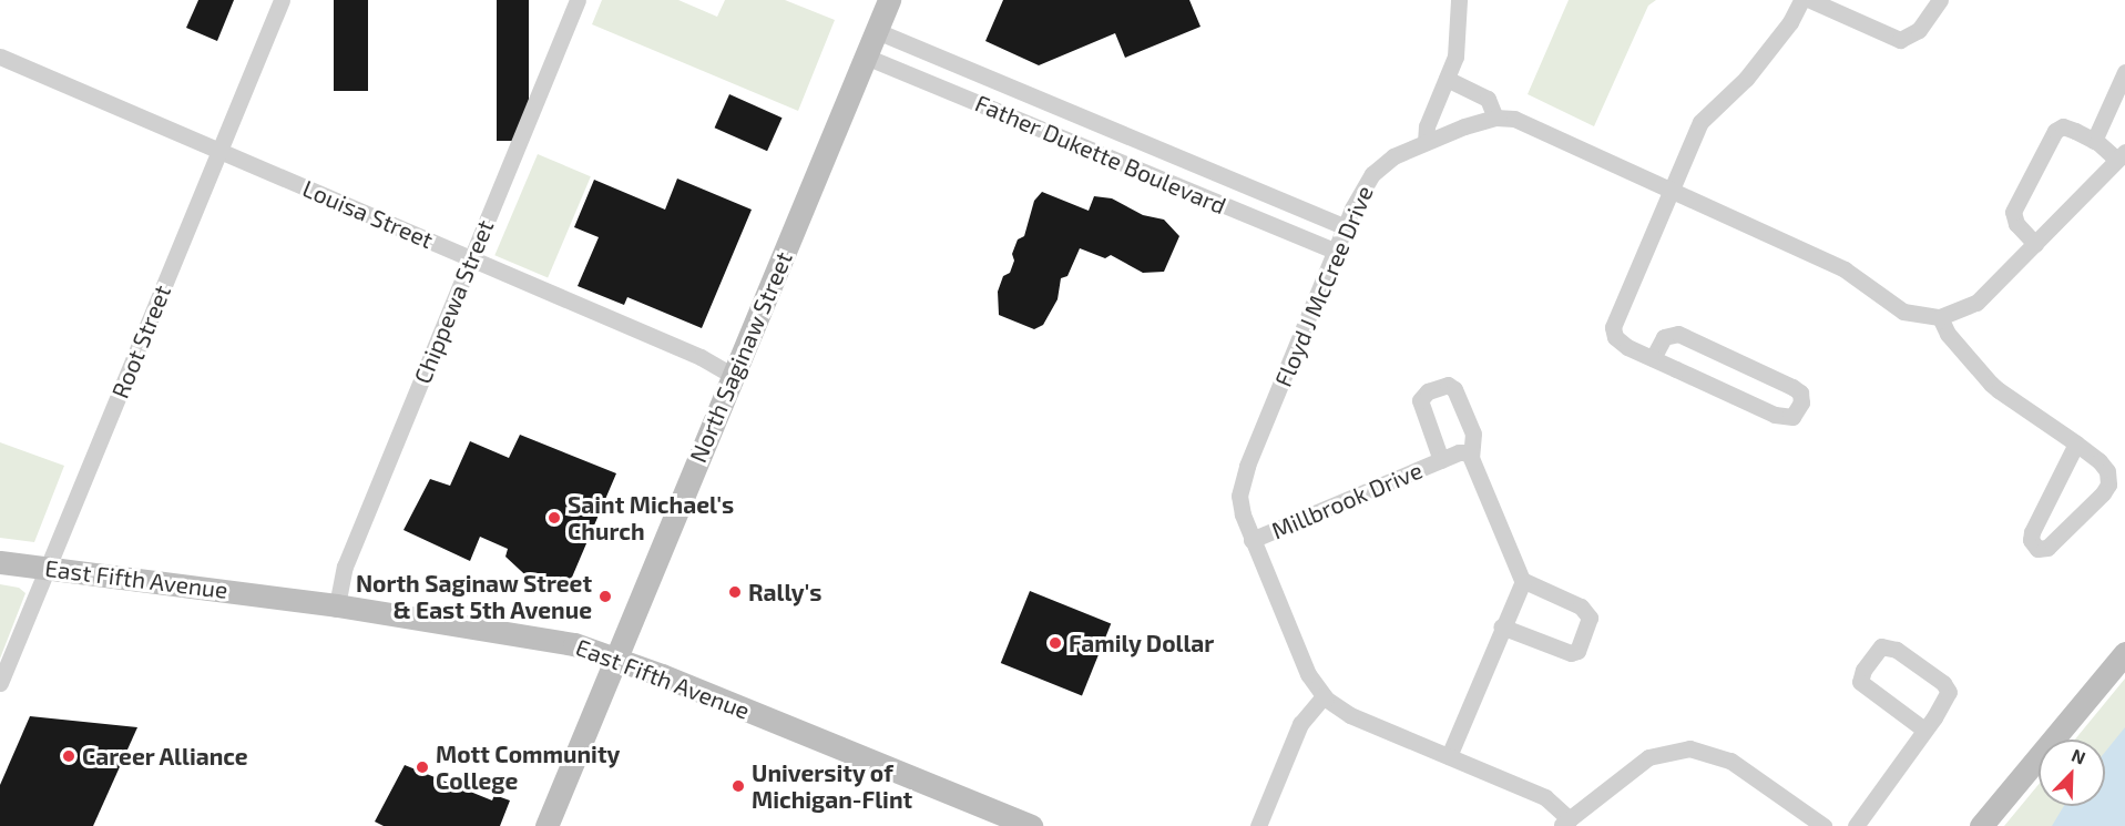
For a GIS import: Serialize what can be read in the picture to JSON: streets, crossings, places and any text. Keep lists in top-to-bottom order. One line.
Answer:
{"streets":{"main road":["North Saginaw Street","East Fifth Avenue"],"street":["Father Dukette Boulevard","Louisa Street","Floyd J McCree Drive","Chippewa Street","Root Street","Millbrook Drive"]},"crossings":[["Father Dukette Boulevard","Floyd J McCree Drive"],["Father Dukette Boulevard","North Saginaw Street"],["Louisa Street","Chippewa Street"],["Louisa Street","Root Street"],["Louisa Street","North Saginaw Street"],["Floyd J McCree Drive","Millbrook Drive"],["Chippewa Street","East Fifth Avenue"],["Root Street","East Fifth Avenue"],["North Saginaw Street","East Fifth Avenue"]],"places":["Saint Michael's Church","Rally's","North Saginaw Street & East 5th Avenue","Family Dollar","Career Alliance","Mott Community College","University of Michigan-Flint"],"north":"top right"}
